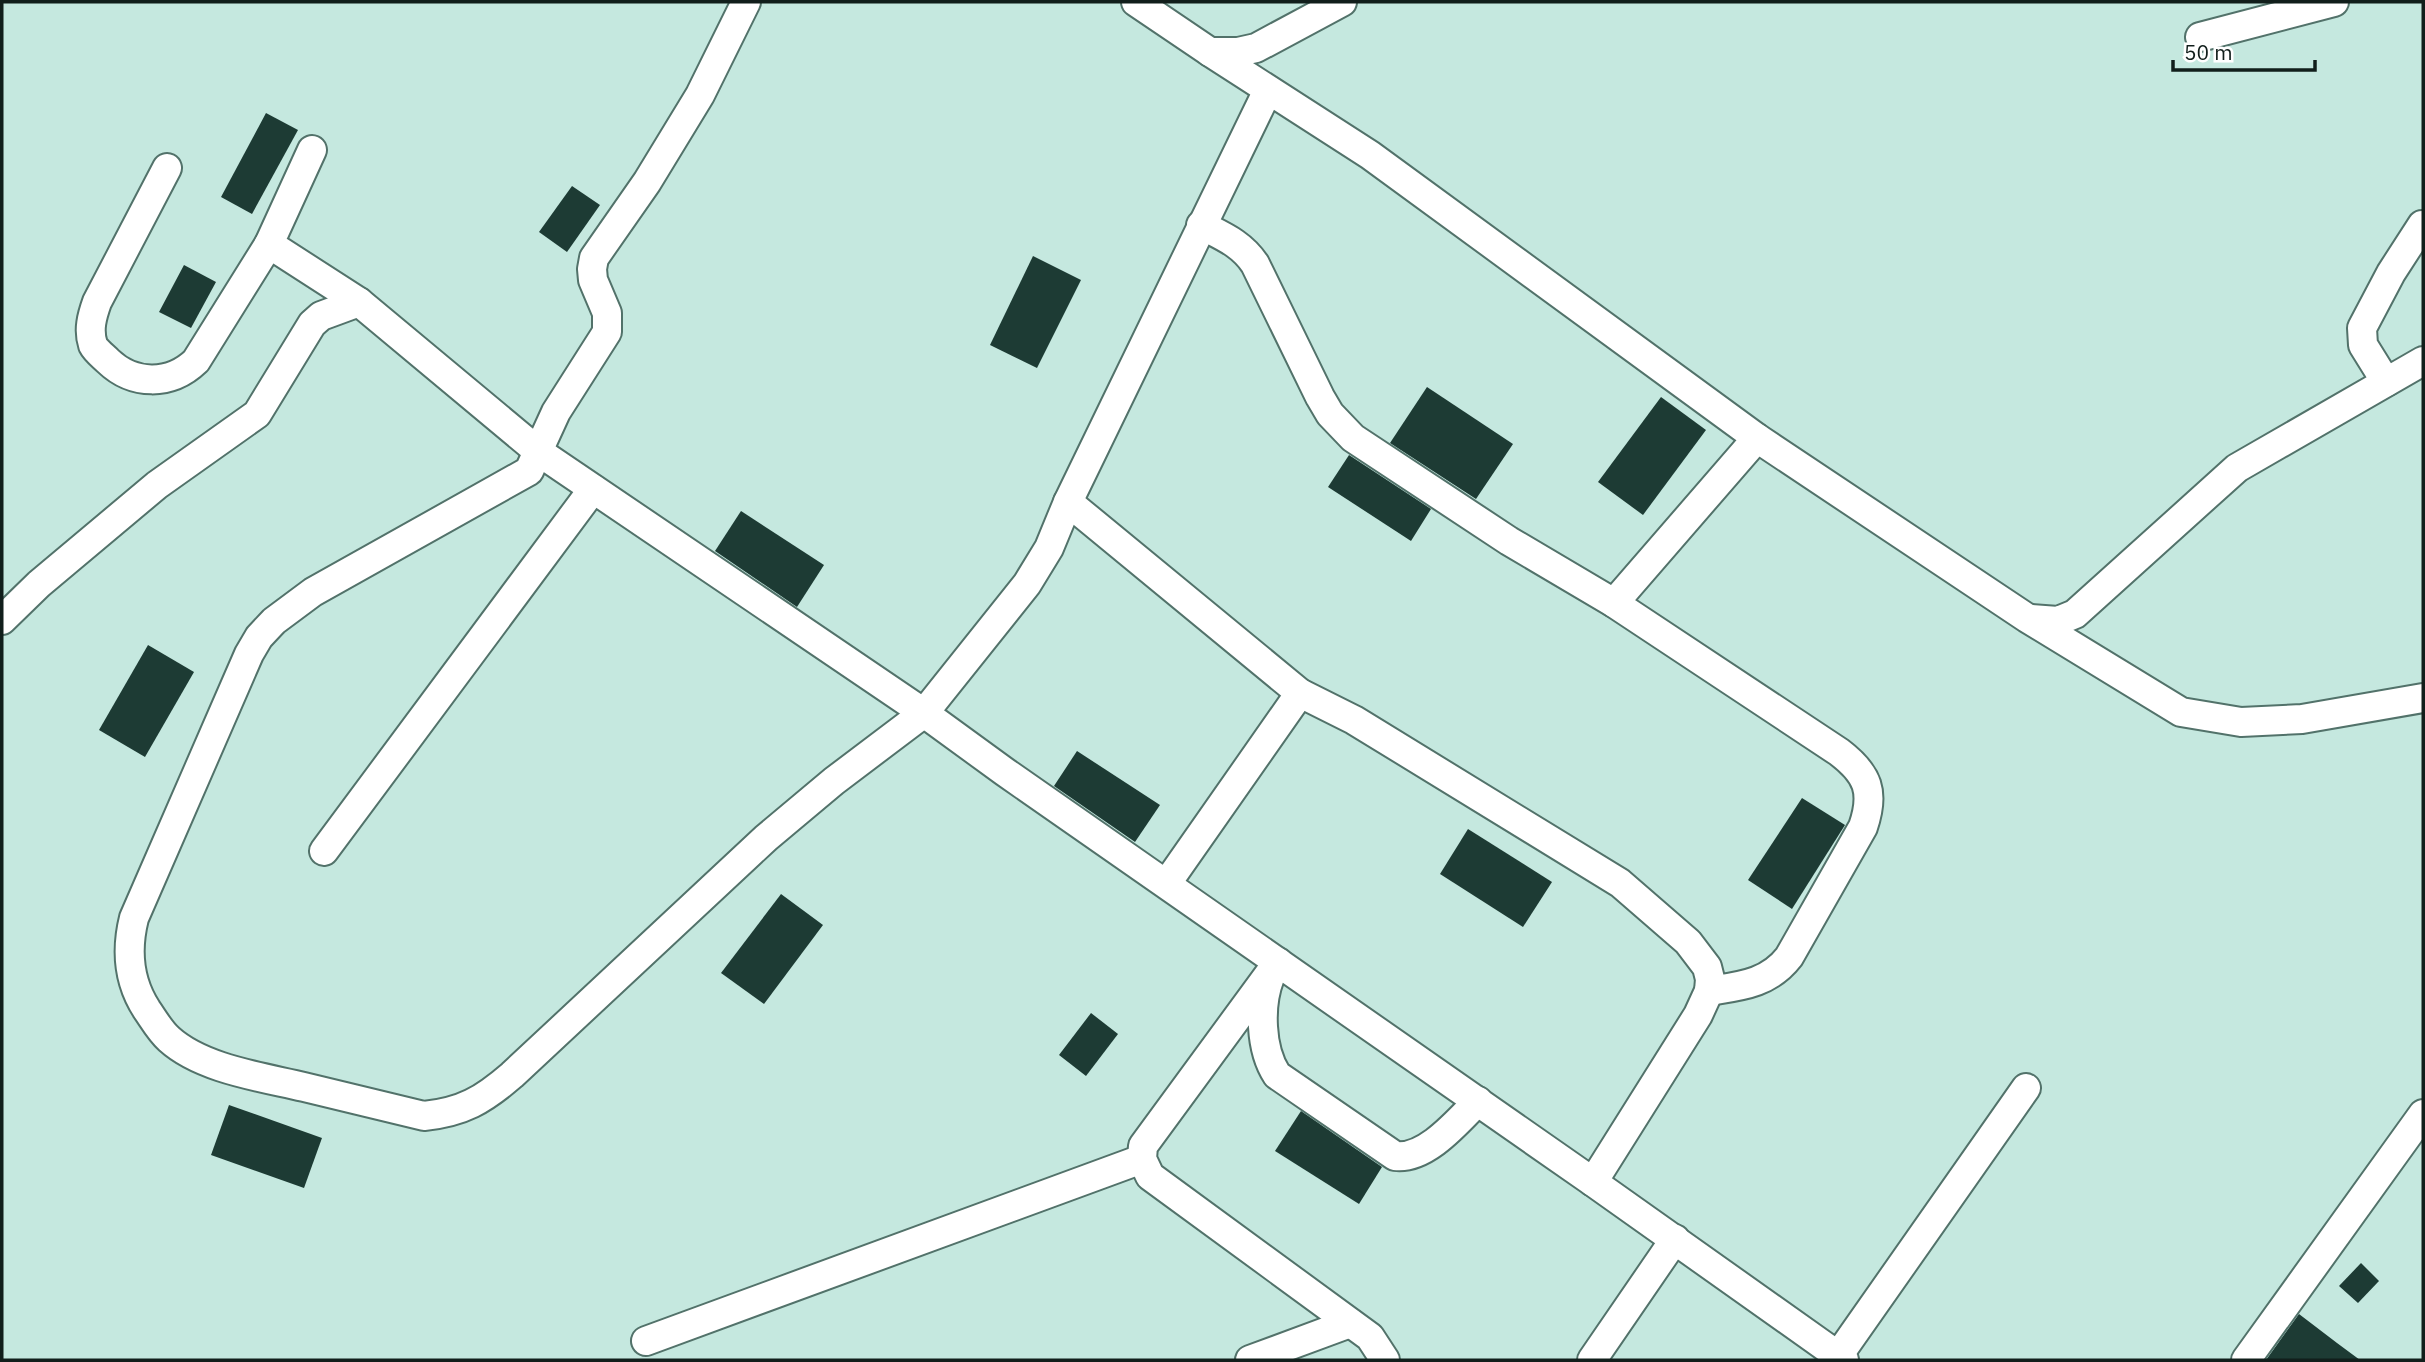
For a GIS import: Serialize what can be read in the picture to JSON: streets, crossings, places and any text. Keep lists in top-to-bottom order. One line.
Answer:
{"scale_bar":"50 m"}
